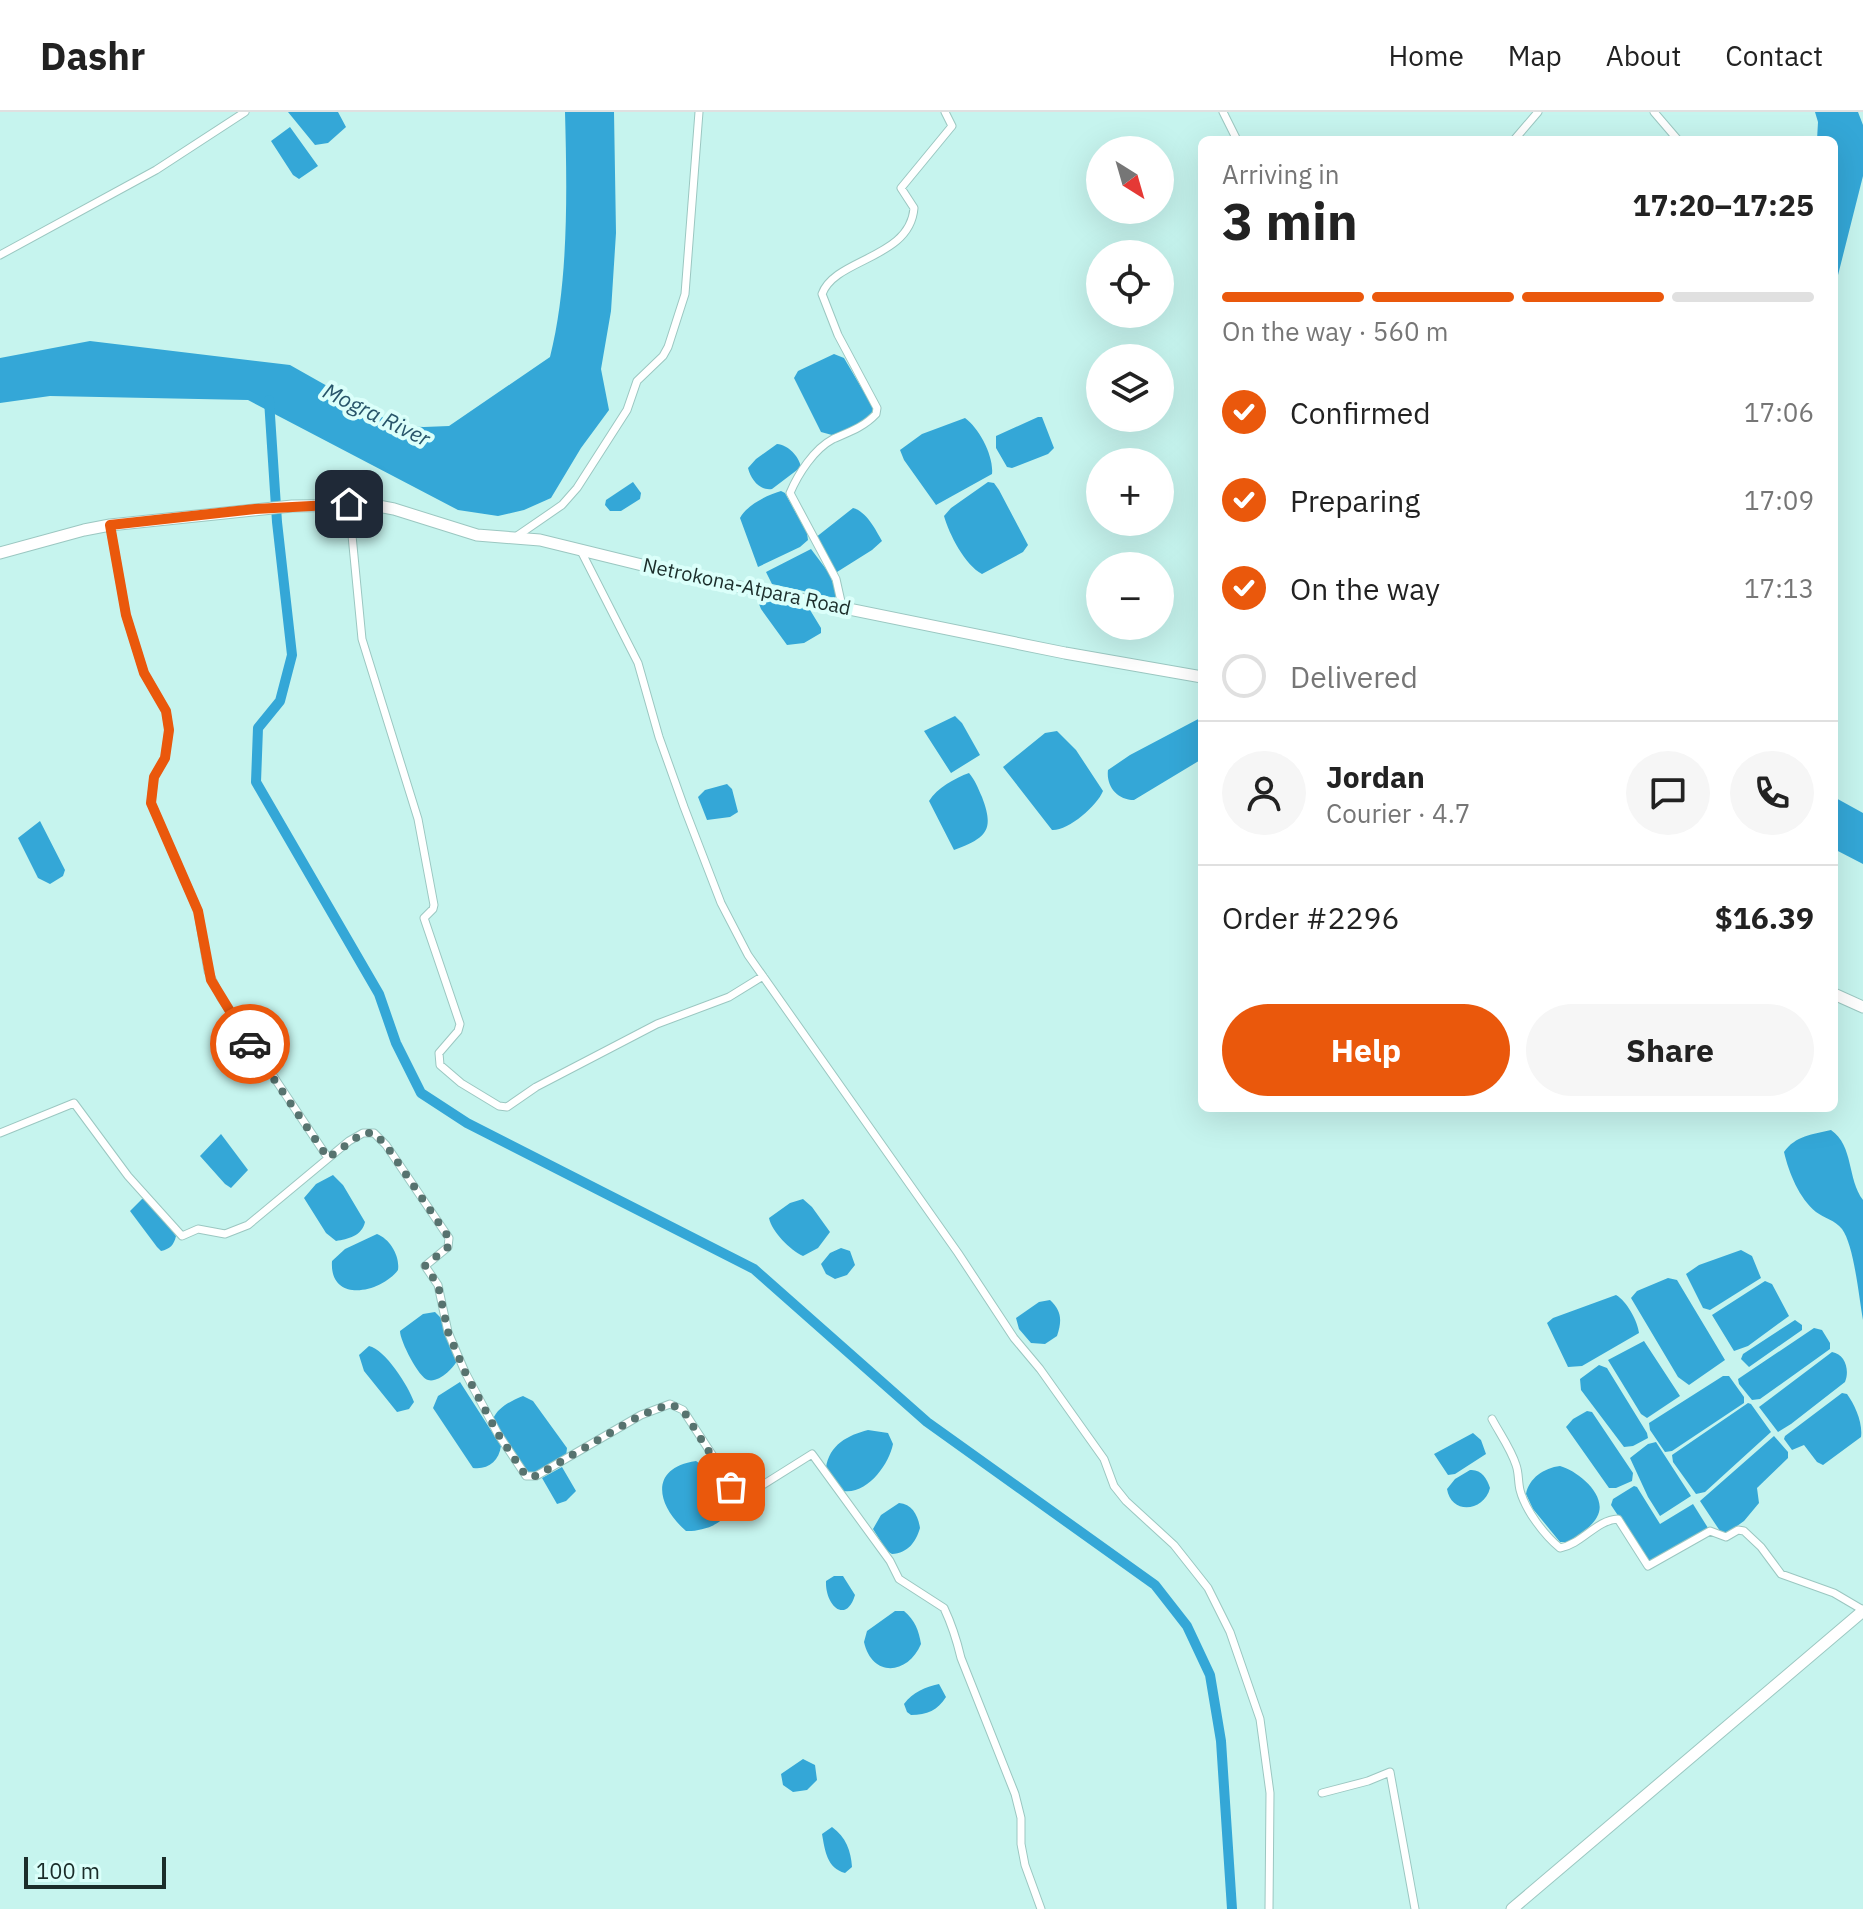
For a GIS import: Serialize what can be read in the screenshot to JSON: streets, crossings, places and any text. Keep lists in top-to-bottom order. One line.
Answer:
{"streets":{"street":["Netrokona-Atpara Road"]},"water":["Mogra River"],"scale_bar":"100 m","north":"bottom right","page":{"header":"Dashr","nav":["Home","Map","About","Contact"],"map_buttons":["+","−"],"heading":["3 min","Arriving in","17:20–17:25"],"panel":["Jordan","Courier · 4.7","Order #2296","$16.39"],"bar":"On the way · 560 m","list":[["Confirmed","17:06"],["Preparing","17:09"],["On the way","17:13"],"Delivered"],"buttons":["Help","Share"],"scale":"100 m"}}
